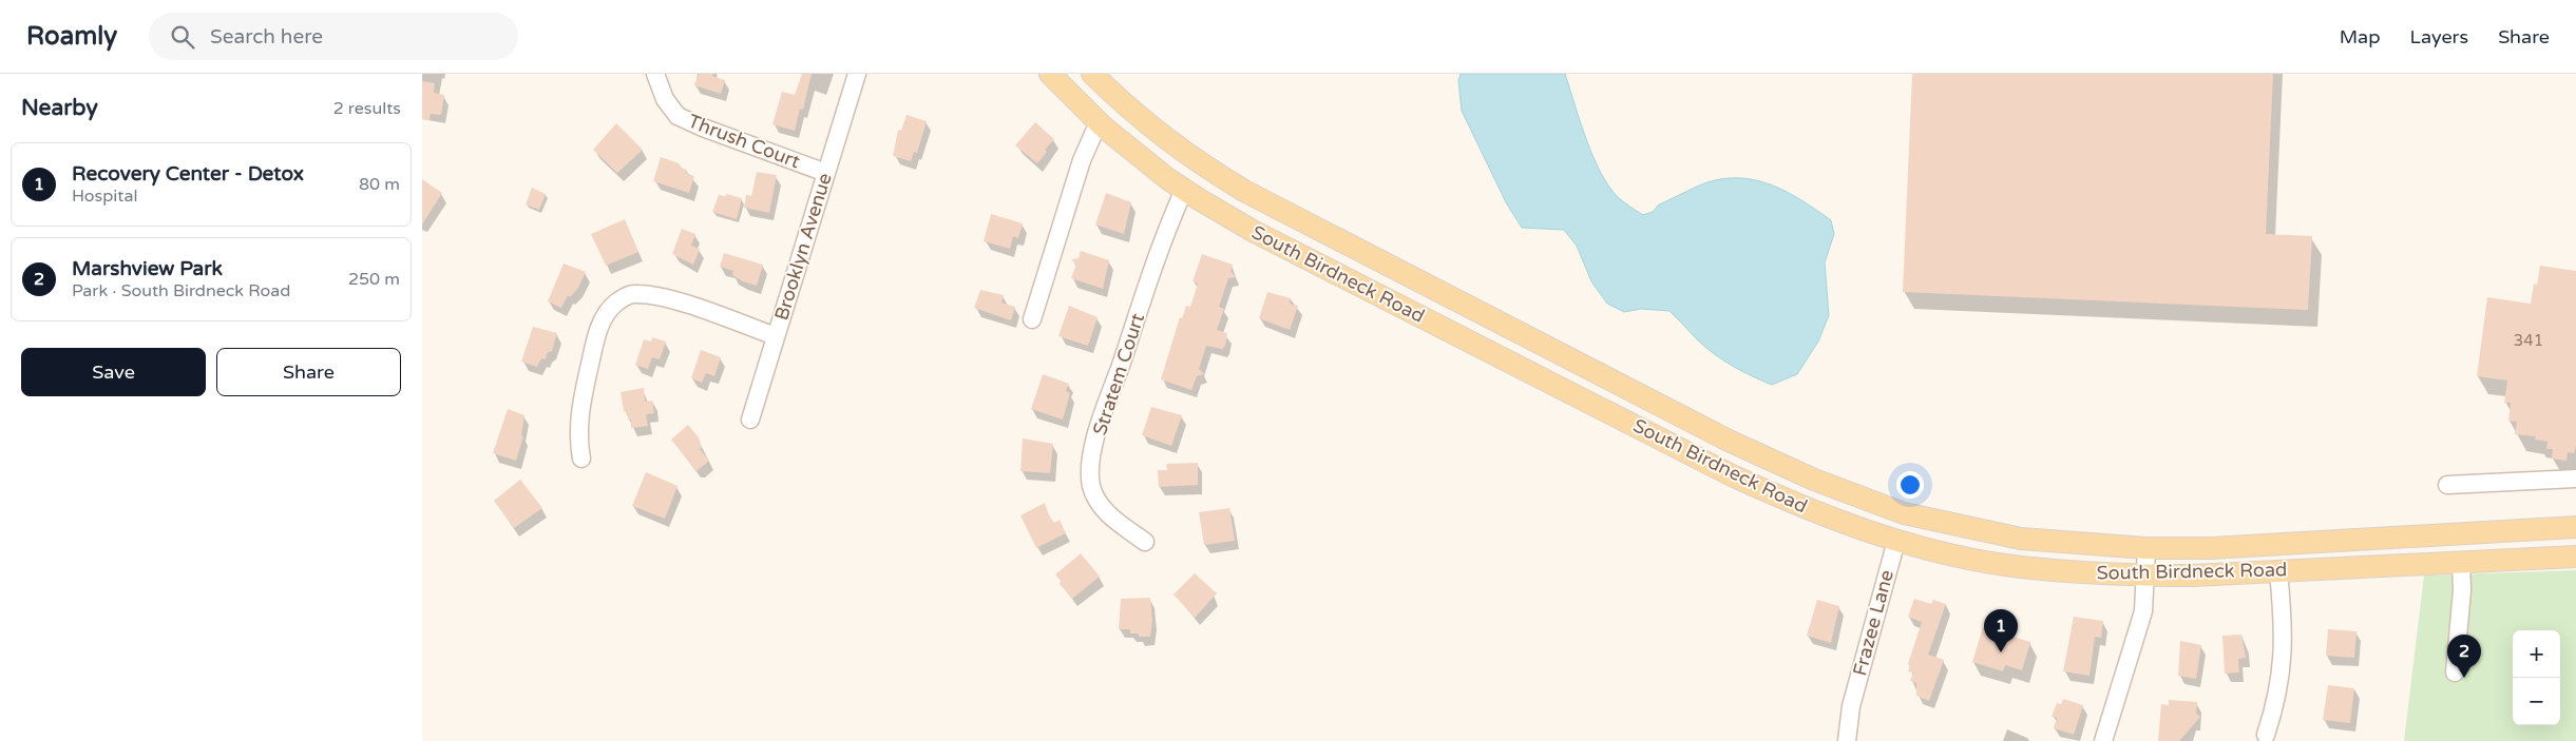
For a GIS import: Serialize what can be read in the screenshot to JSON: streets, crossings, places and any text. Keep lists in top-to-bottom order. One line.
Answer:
{"streets":{"main road":["South Birdneck Road"],"street":["Thrush Court","Brooklyn Avenue","Stratem Court","Frazee Lane"]},"crossings":[["Thrush Court","Brooklyn Avenue"],["South Birdneck Road","Stratem Court"],["South Birdneck Road","Frazee Lane"]],"house_numbers":["341"],"page":{"header":"Roamly","search":"Search here","nav":["Map","Layers","Share"],"heading":["Nearby","2 results"],"list":[{"mark":"1","name":"Recovery Center - Detox","note":"Hospital","value":"80 m"},{"mark":"2","name":"Marshview Park","note":"Park · South Birdneck Road","value":"250 m"}],"buttons":["Save","Share"],"pins":["1","2"],"map_buttons":["+","−"]}}
